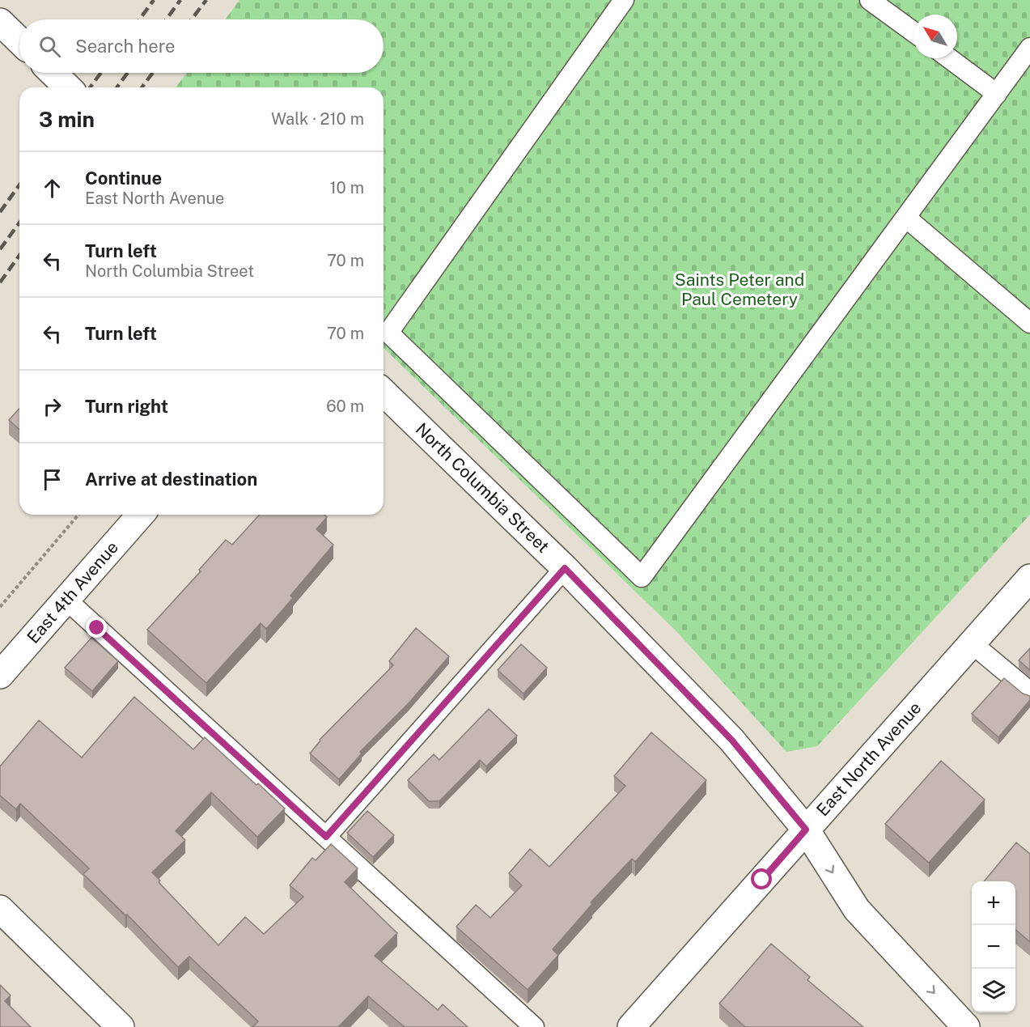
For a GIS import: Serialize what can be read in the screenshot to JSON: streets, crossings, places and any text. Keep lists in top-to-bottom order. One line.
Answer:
{"streets":{"street":["North Columbia Street","East 4th Avenue","East North Avenue"]},"crossings":[["North Columbia Street","East North Avenue"]],"parks":["Saints Peter and Paul Cemetery"],"north":"top left","page":{"search":"Search here","heading":["3 min","Walk · 210 m"],"list":[["Continue","East North Avenue","10 m"],["Turn left","North Columbia Street","70 m"],["Turn left","70 m"],["Turn right","60 m"],"Arrive at destination"],"map_buttons":["+","−"]}}
